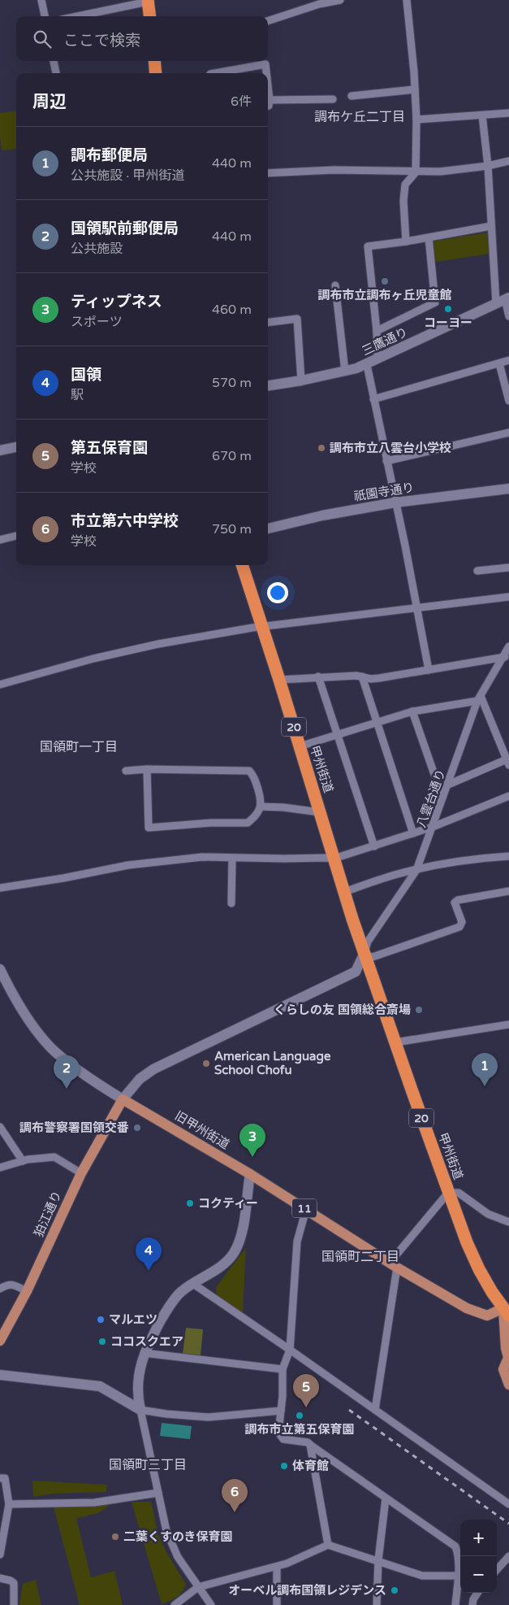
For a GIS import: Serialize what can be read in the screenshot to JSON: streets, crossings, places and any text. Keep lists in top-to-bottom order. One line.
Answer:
{"streets":{"highway":["20","甲州街道"],"main road":["旧甲州街道","11","狛江通り"],"street":["三鷹通り","祇園寺通り","八雲台通り"]},"crossings":[["20","甲州街道"],["20","八雲台通り"],["甲州街道","八雲台通り"],["甲州街道","旧甲州街道"],["旧甲州街道","狛江通り"]],"districts":["調布ケ丘二丁目","国領町一丁目","国領町二丁目","国領町三丁目"],"places":["調布市立調布ヶ丘児童館","コーヨー","調布市立八雲台小学校","くらしの友 国領総合斎場","American Language School Chofu","調布警察署国領交番","コクティー","マルエツ","ココスクエア","調布市立第五保育園","体育館","二葉くすのき保育園","オーベル調布国領レジデンス"],"page":{"search":"ここで検索","heading":["周辺","6件"],"list":[{"mark":"1","name":"調布郵便局","note":"公共施設 · 甲州街道","value":"440 m"},{"mark":"2","name":"国領駅前郵便局","note":"公共施設","value":"440 m"},{"mark":"3","name":"ティップネス","note":"スポーツ","value":"460 m"},{"mark":"4","name":"国領","note":"駅","value":"570 m"},{"mark":"5","name":"第五保育園","note":"学校","value":"670 m"},{"mark":"6","name":"市立第六中学校","note":"学校","value":"750 m"}],"pins":["1","2","3","4","5","6"],"map_buttons":["+","−"]}}
